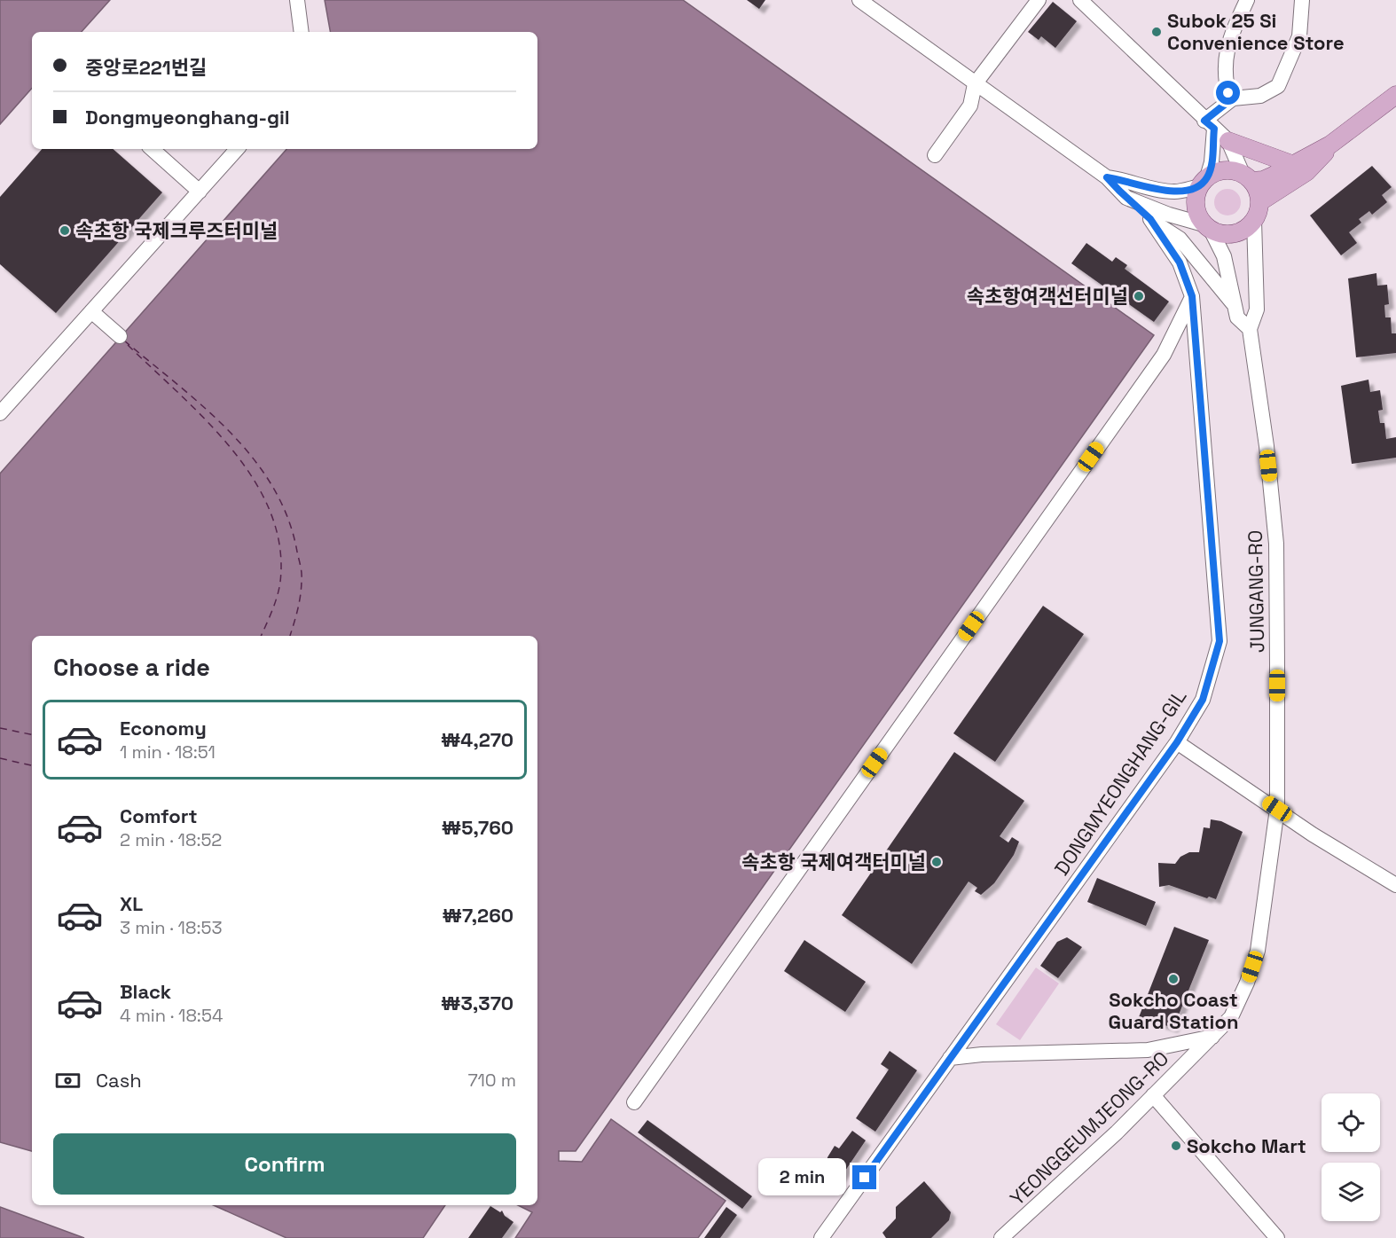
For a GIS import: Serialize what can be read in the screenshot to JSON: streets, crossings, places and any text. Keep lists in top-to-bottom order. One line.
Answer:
{"streets":{"street":["JUNGANG-RO","DONGMYEONGHANG-GIL","YEONGGEUMJEONG-RO"]},"crossings":[["JUNGANG-RO","YEONGGEUMJEONG-RO"]],"places":["Subok 25 Si Convenience Store","속초항 국제크루즈터미널","속초항여객선터미널","속초항 국제여객터미널","Sokcho Coast Guard Station","Sokcho Mart"],"page":{"banner":["중앙로221번길","Dongmyeonghang-gil"],"heading":"Choose a ride","list":[{"name":"Economy","note":"1 min · 18:51","value":"₩4,270"},{"name":"Comfort","note":"2 min · 18:52","value":"₩5,760"},{"name":"XL","note":"3 min · 18:53","value":"₩7,260"},{"name":"Black","note":"4 min · 18:54","value":"₩3,370"}],"pay":["Cash","710 m"],"buttons":"Confirm","bubble":"2 min"}}
